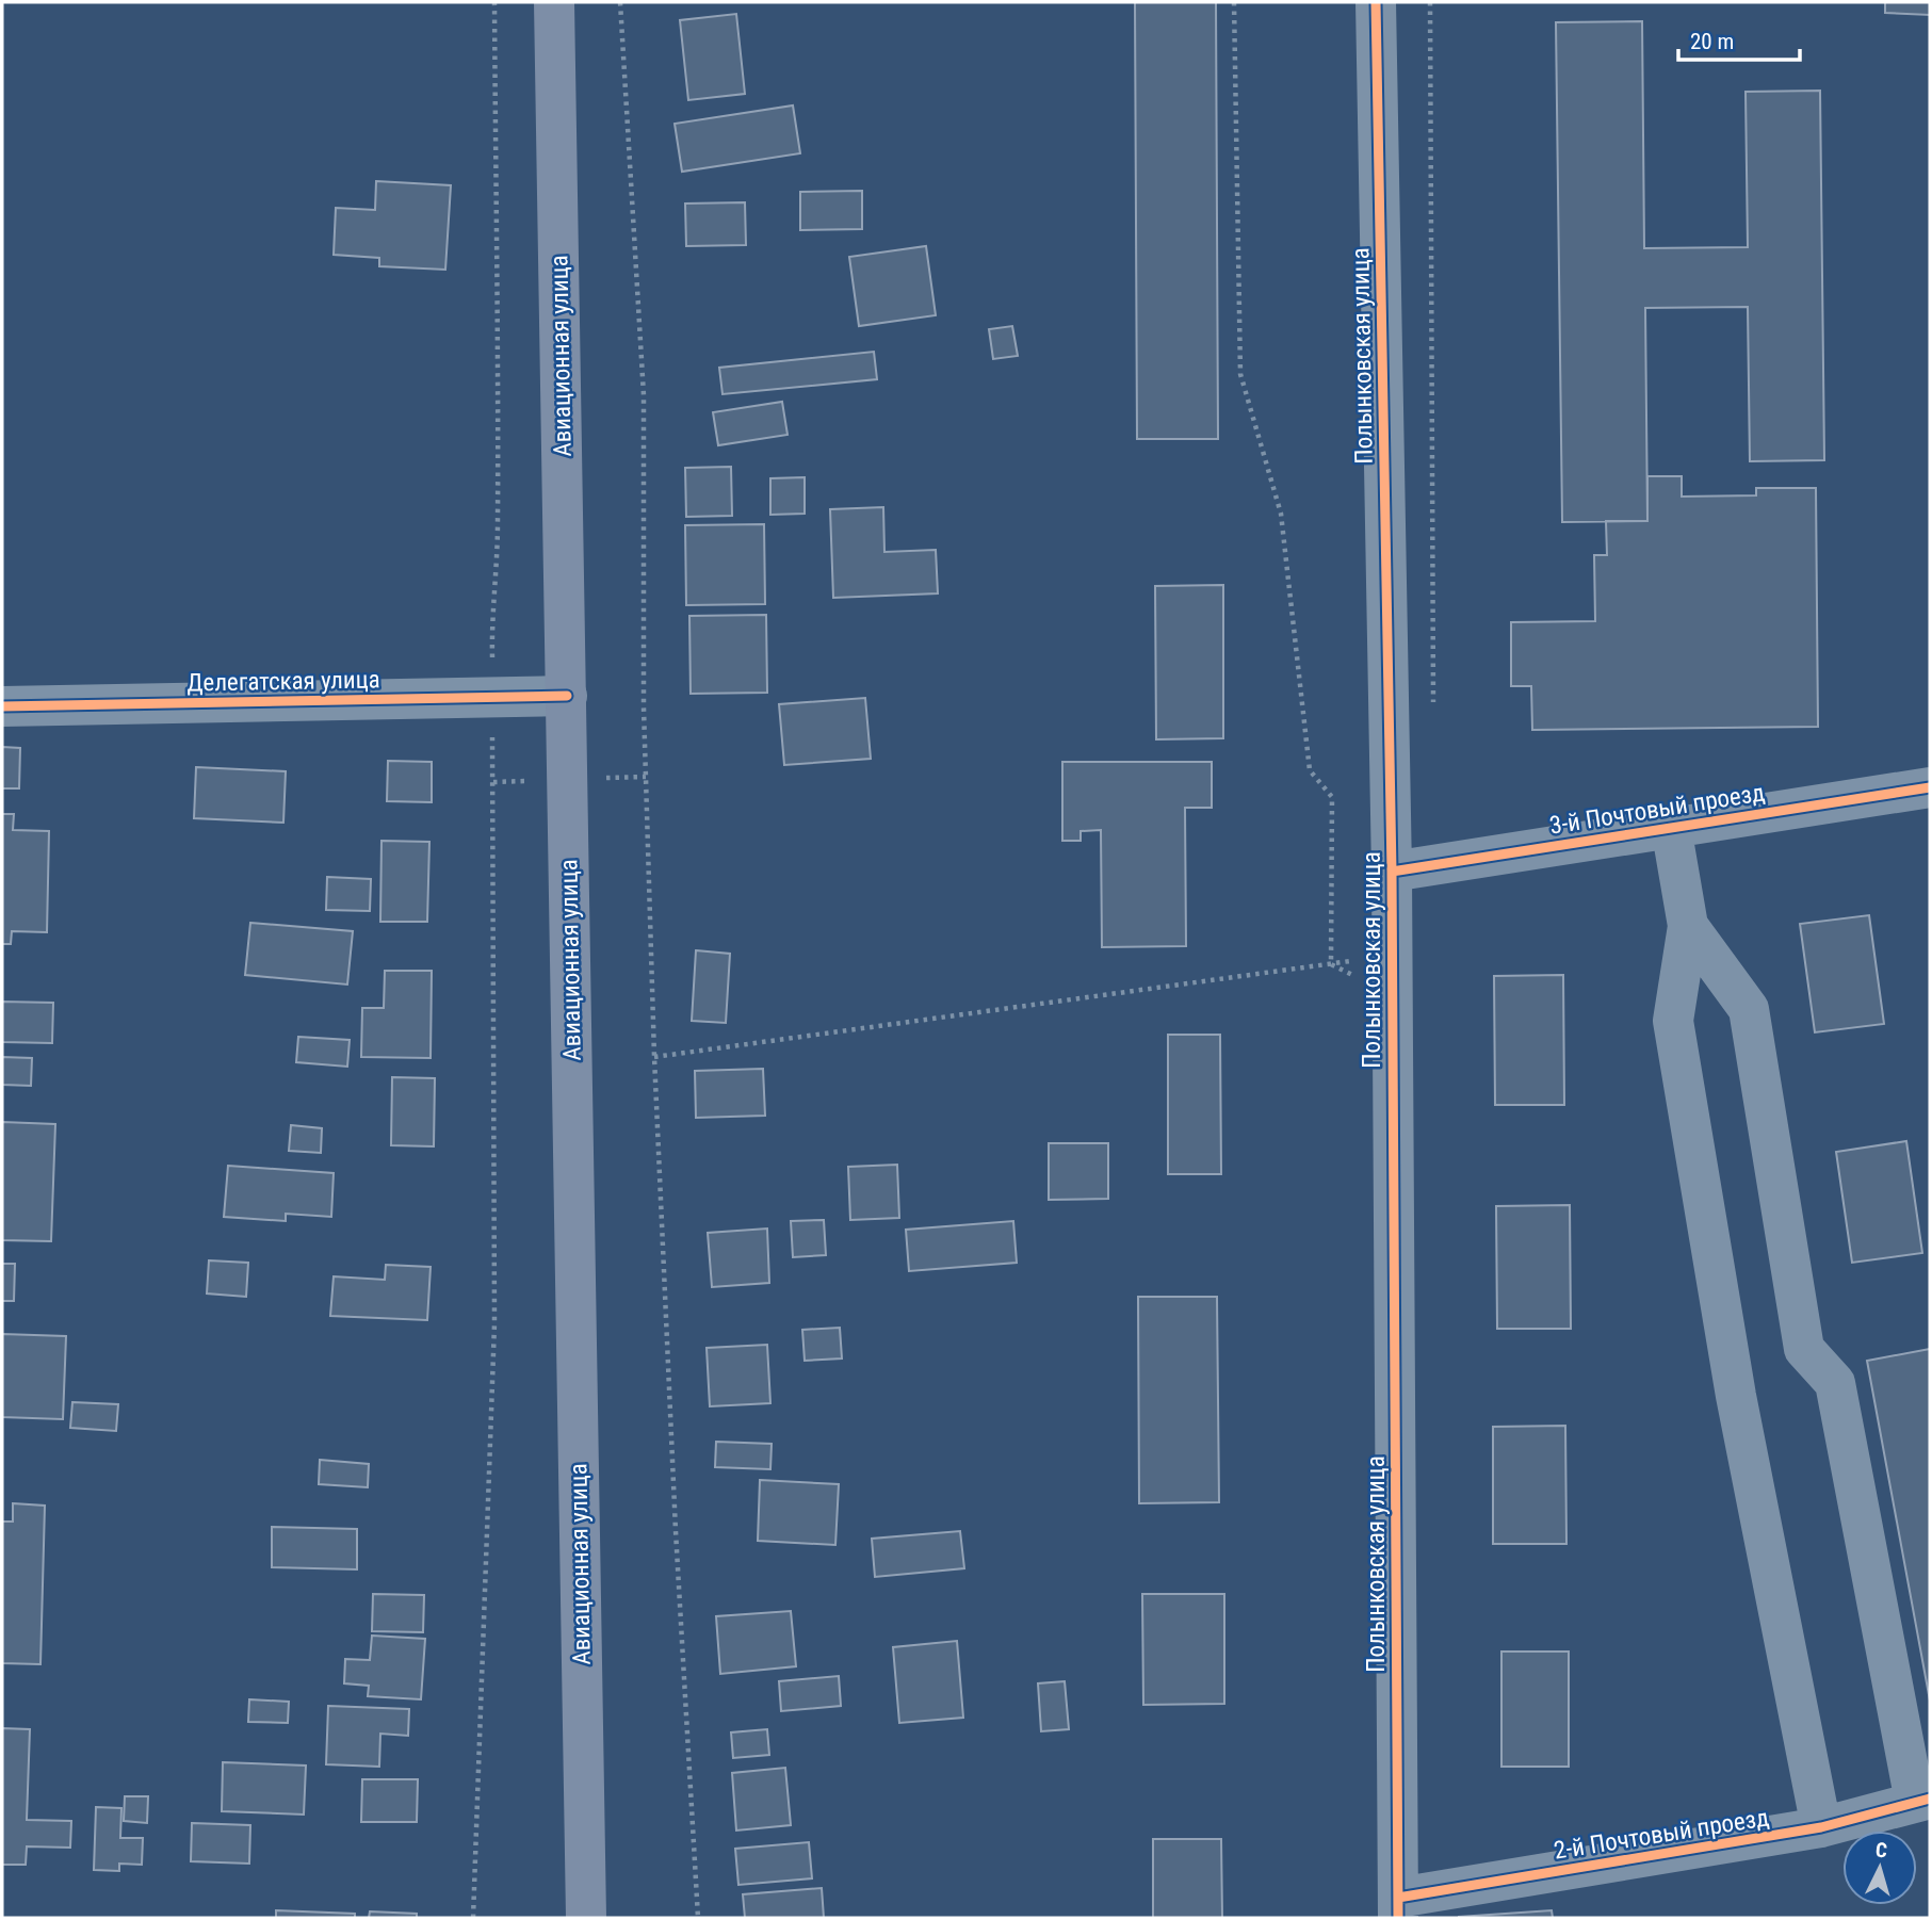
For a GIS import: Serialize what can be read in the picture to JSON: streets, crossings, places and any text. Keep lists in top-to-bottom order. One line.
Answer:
{"streets":{"main road":["Авиационная улица"],"street":["Полынковская улица","Делегатская улица","3-й Почтовый проезд","2-й Почтовый проезд"]},"crossings":[["Авиационная улица","Делегатская улица"],["Полынковская улица","3-й Почтовый проезд"],["Полынковская улица","2-й Почтовый проезд"]],"scale_bar":"20 m","north":"top"}
